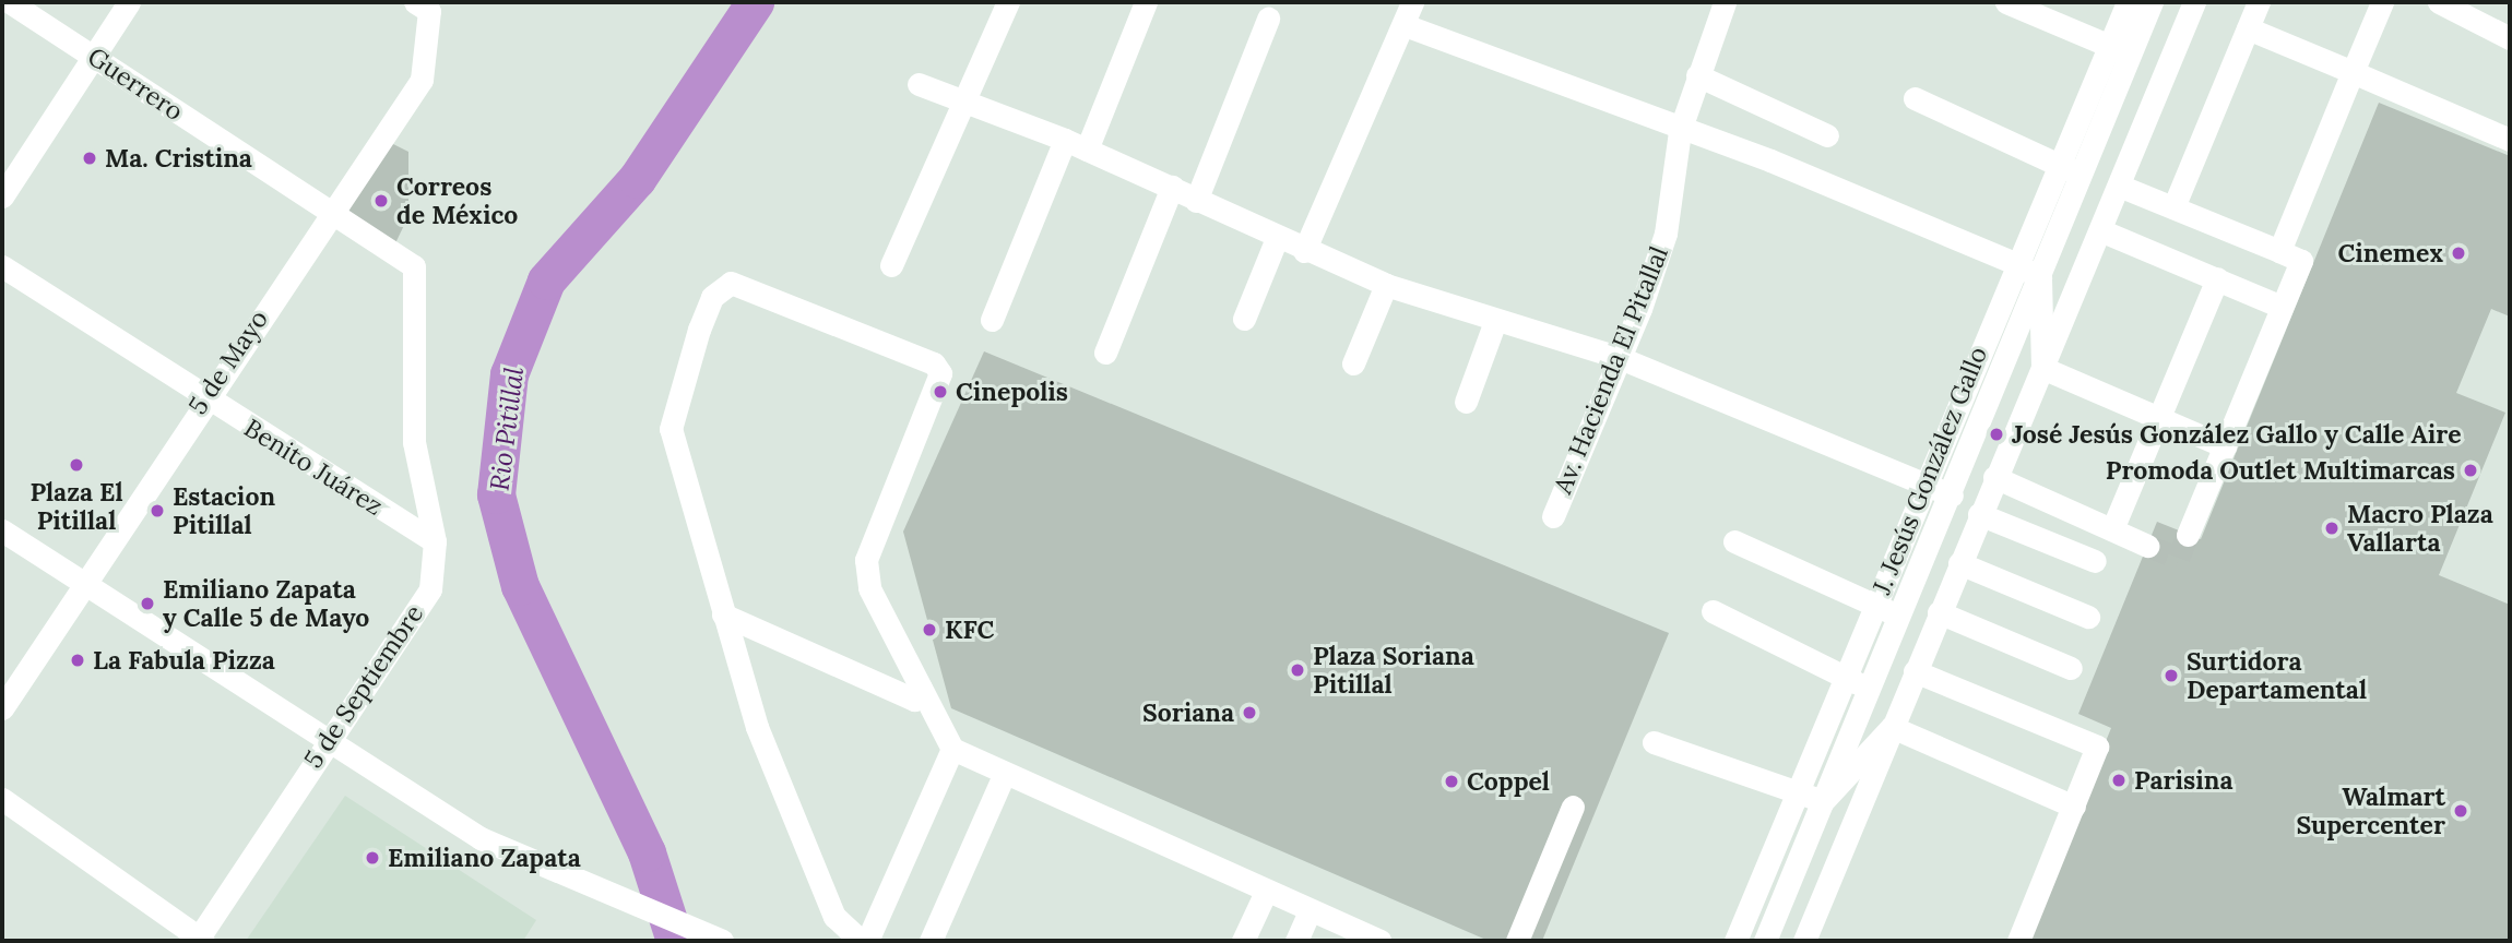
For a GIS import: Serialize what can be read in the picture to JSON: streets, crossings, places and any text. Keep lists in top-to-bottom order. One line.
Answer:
{"streets":{"street":["Guerrero","5 de Mayo","Av. Hacienda El Pitallal","Benito Juárez","J. Jesús González Gallo","5 de Septiembre"]},"crossings":[["Guerrero","5 de Mayo"],["Guerrero","5 de Septiembre"],["5 de Mayo","Benito Juárez"],["Benito Juárez","5 de Septiembre"]],"water":["Rio Pitillal"],"places":["Ma. Cristina","Correos de México","Cinemex","Cinepolis","José Jesús González Gallo y Calle Aire","Plaza El Pitillal","Promoda Outlet Multimarcas","Estacion Pitillal","Macro Plaza Vallarta","Emiliano Zapata y Calle 5 de Mayo","KFC","La Fabula Pizza","Plaza Soriana Pitillal","Surtidora Departamental","Soriana","Parisina","Coppel","Walmart Supercenter","Emiliano Zapata"]}
